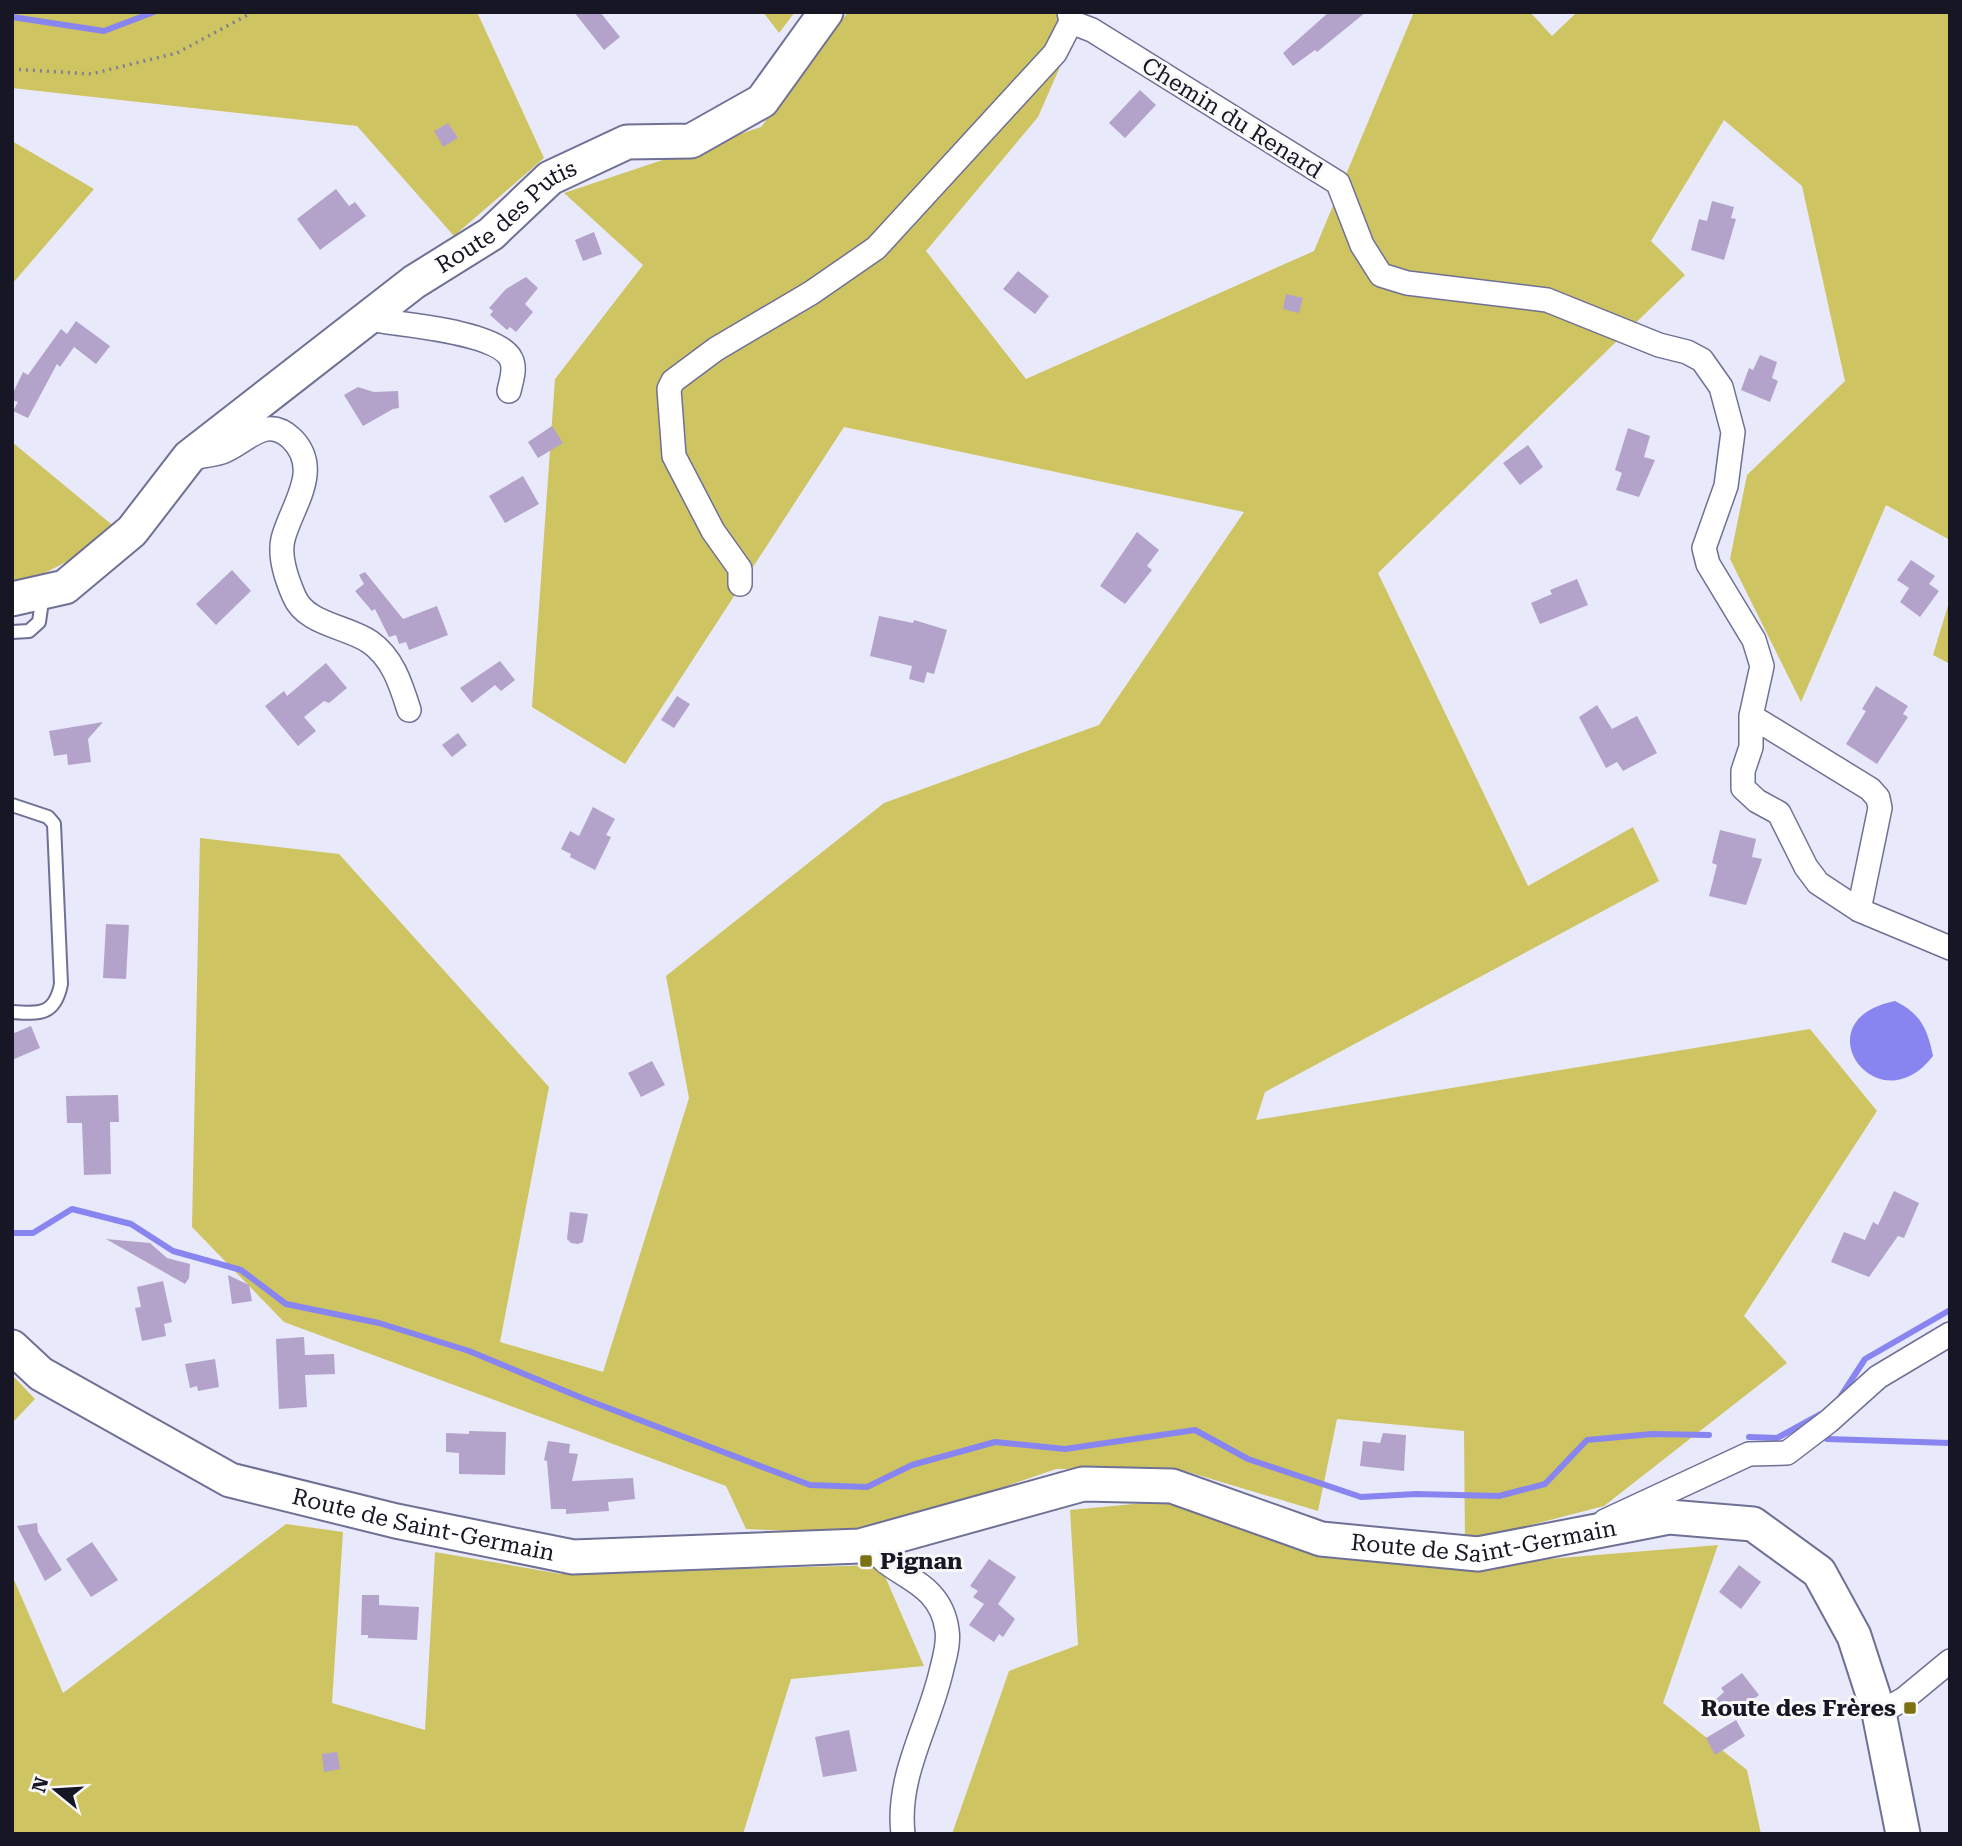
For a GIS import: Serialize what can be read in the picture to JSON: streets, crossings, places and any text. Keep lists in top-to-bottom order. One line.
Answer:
{"streets":{"street":["Chemin du Renard","Route des Putis","Route de Saint-Germain"]},"places":{"transit":["Pignan","Route des Frères"]},"north":"left"}
